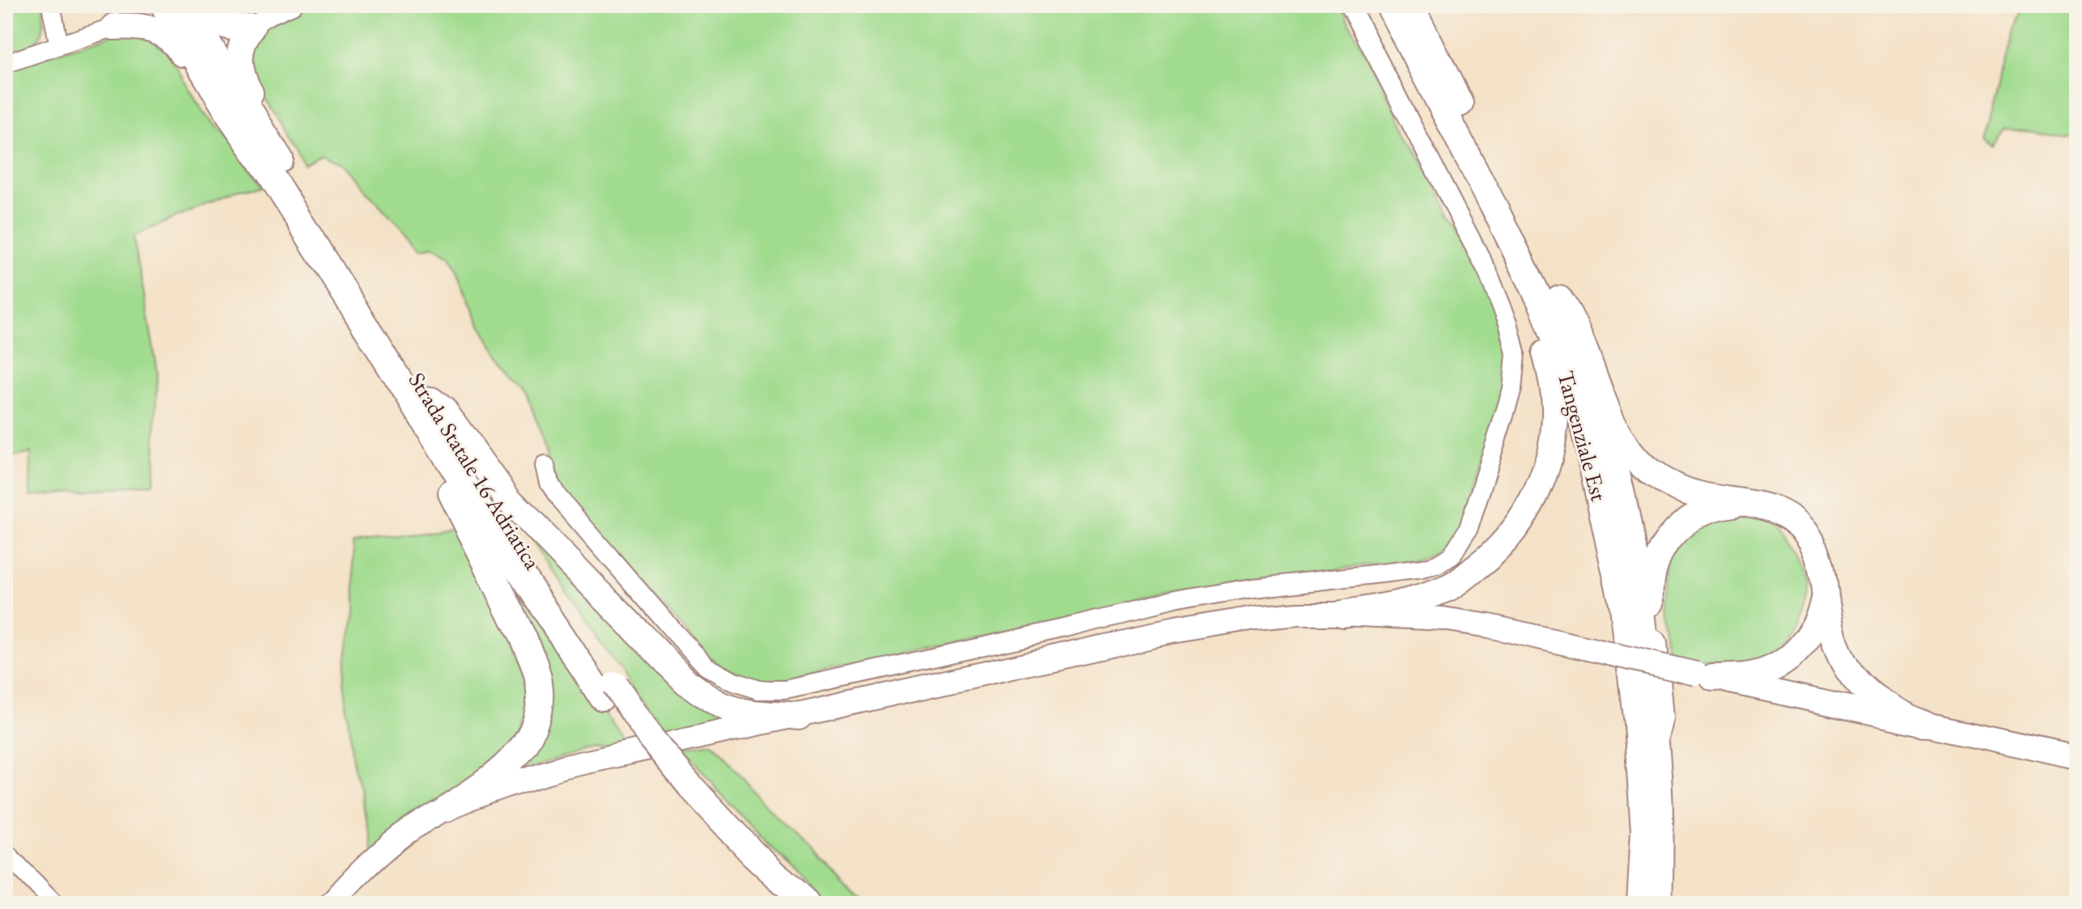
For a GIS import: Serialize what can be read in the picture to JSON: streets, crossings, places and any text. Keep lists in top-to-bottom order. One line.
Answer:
{"streets":{"highway":["Tangenziale Est","Strada Statale 16 Adriatica"]}}
